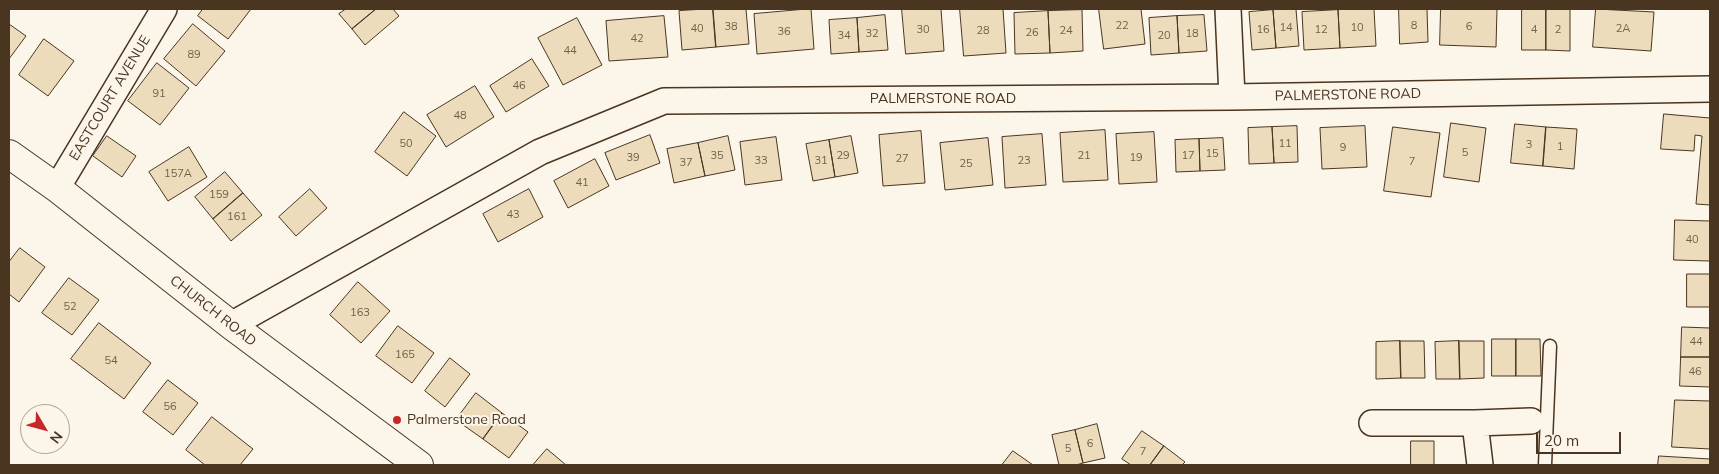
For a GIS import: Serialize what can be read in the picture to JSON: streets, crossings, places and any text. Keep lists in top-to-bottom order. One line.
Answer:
{"streets":{"main road":["CHURCH ROAD"],"street":["PALMERSTONE ROAD","EASTCOURT AVENUE"]},"crossings":[["PALMERSTONE ROAD","CHURCH ROAD"],["EASTCOURT AVENUE","CHURCH ROAD"]],"places":["Palmerstone Road"],"house_numbers":["22","8","38","6","14","10","40","2A","30","16","12","4","2","28","24","36","26","32","18","34","20","42","44","89","46","91","48","50","11","3","1","9","5","15","35","29","21","17","39","19","27","33","31","23","7","37","25","157A","41","159","43","161","40","52","163","44","165","54","46","56","6","5","7"],"scale_bar":"20 m","north":"bottom right"}
